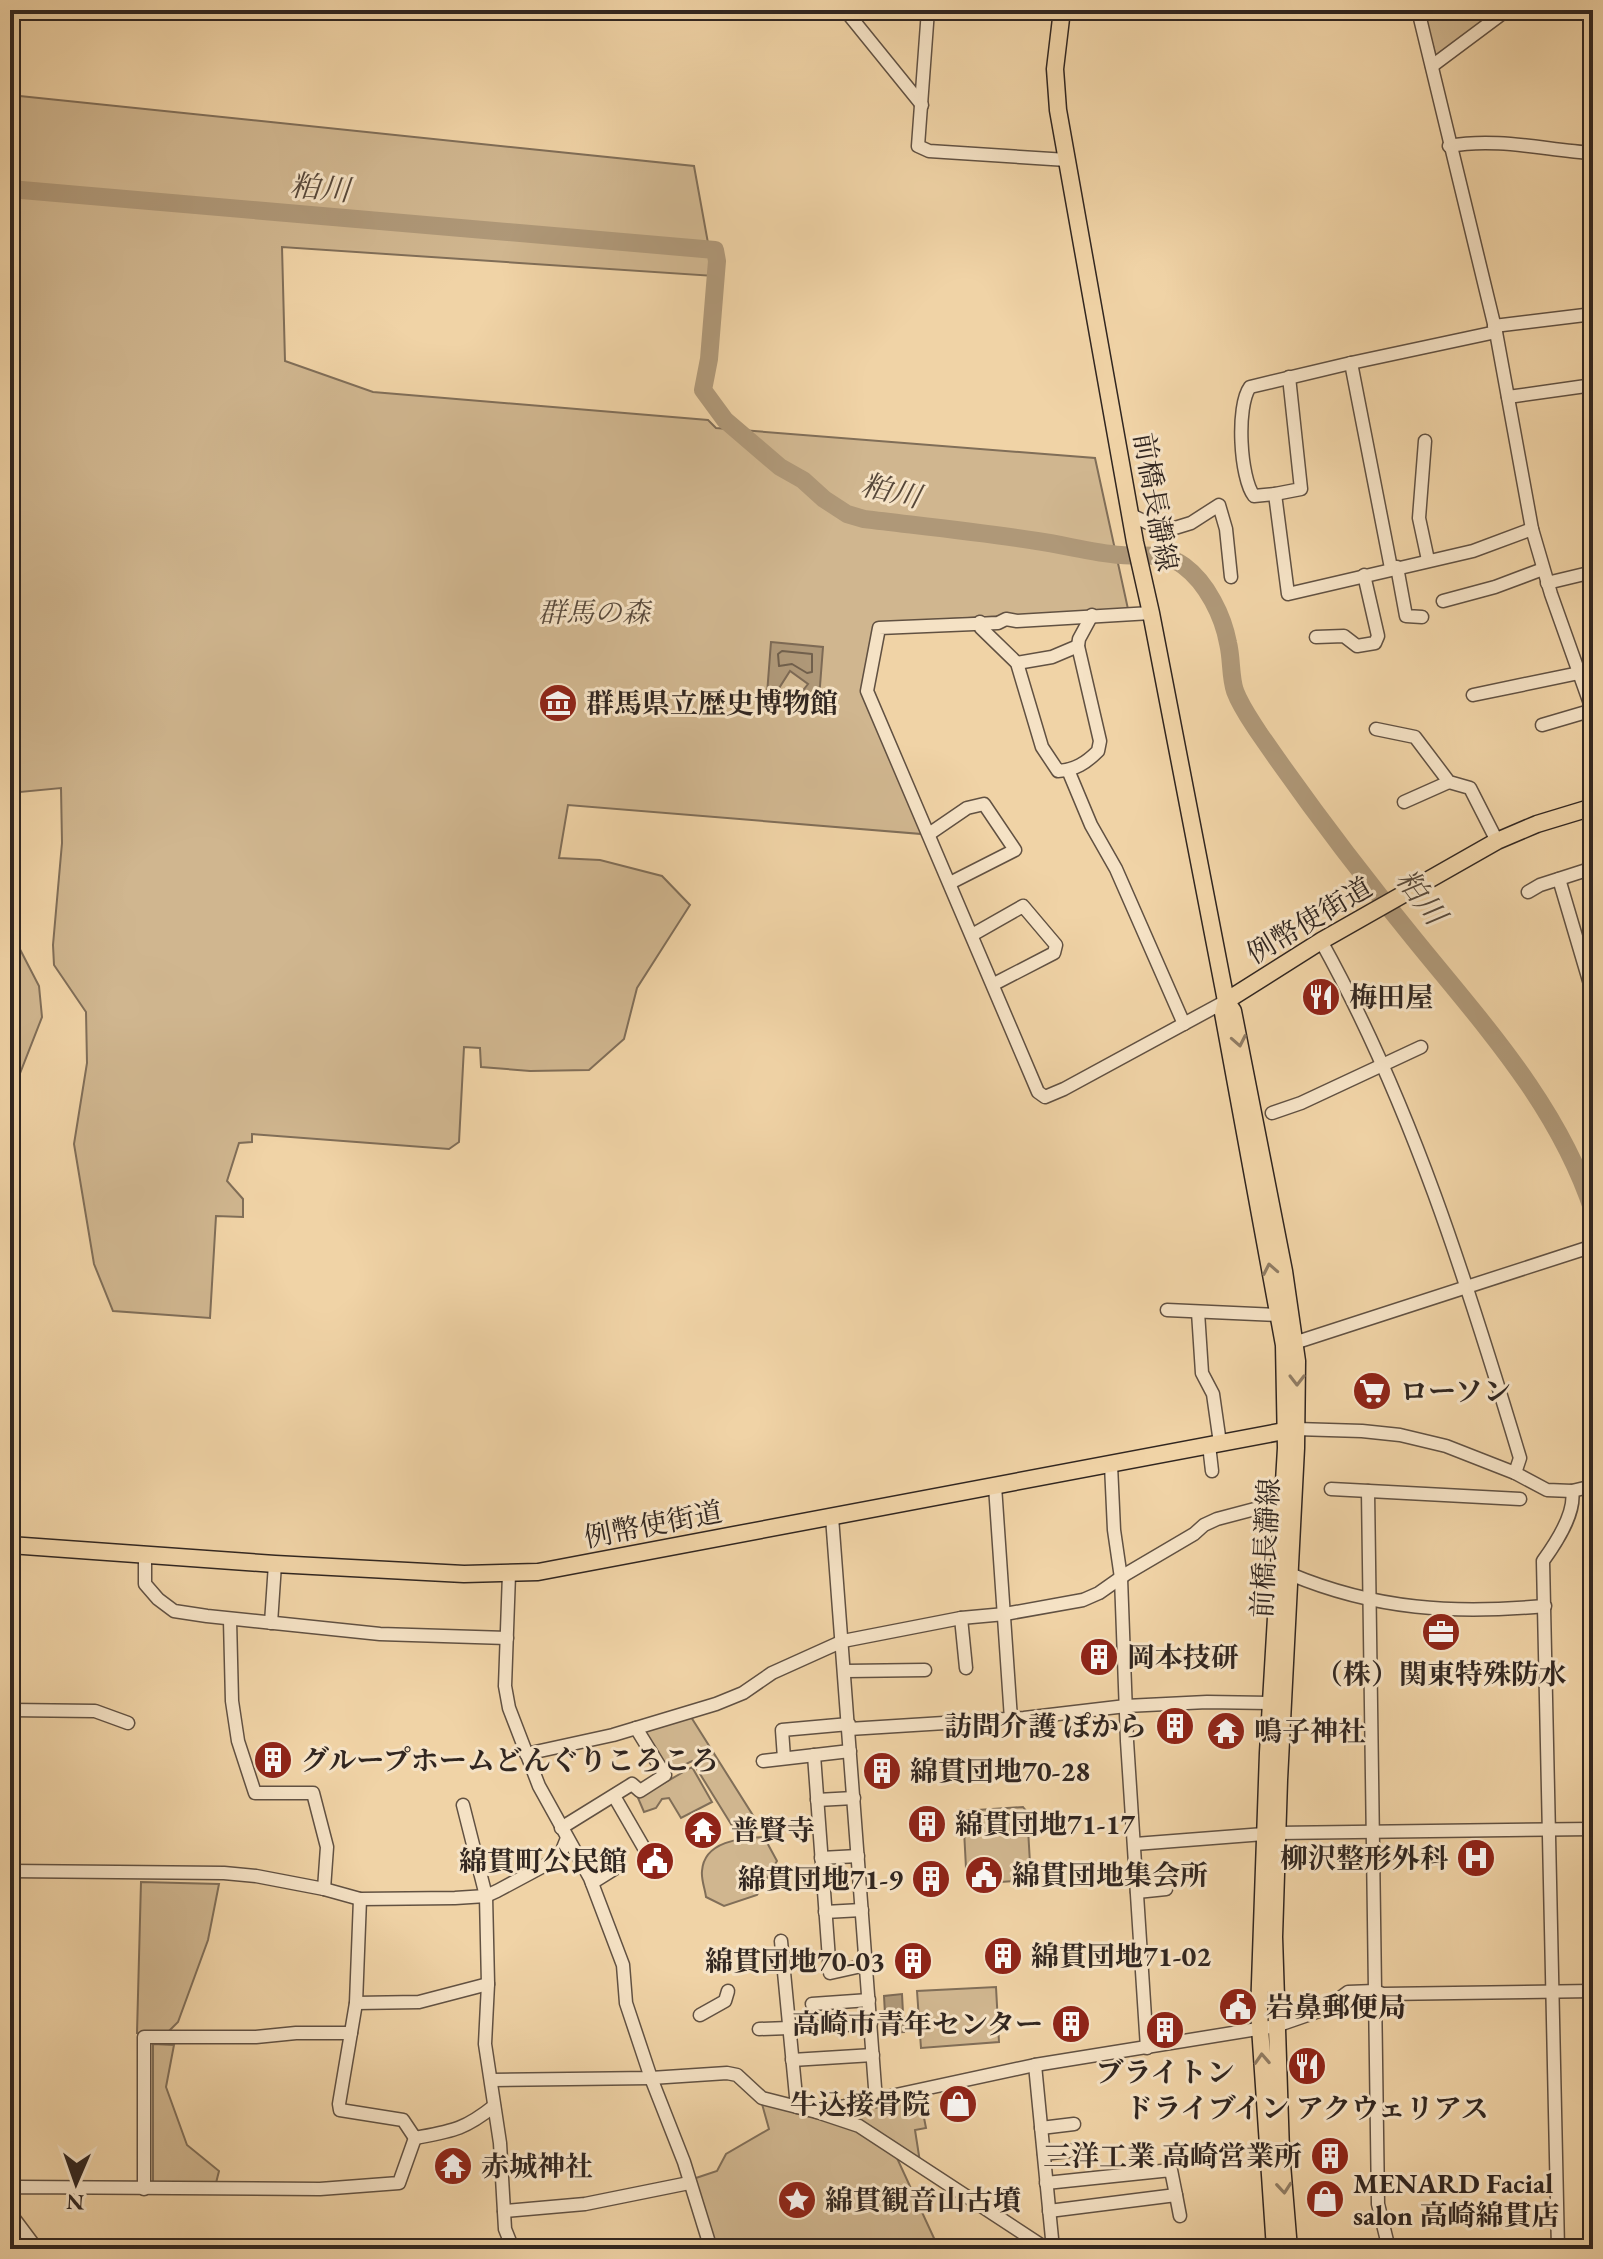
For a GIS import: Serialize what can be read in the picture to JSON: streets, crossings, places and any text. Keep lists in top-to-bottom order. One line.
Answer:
{"streets":{"main road":["前橋長瀞線","例幣使街道"]},"crossings":[["前橋長瀞線","例幣使街道"]],"water":["粕川"],"parks":["群馬の森"],"places":{"museum":["群馬県立歴史博物館"],"restaurant":["梅田屋","ドライブイン アクウェリアス"],"supermarket":["ローソン"],"office":["（株）関東特殊防水"],"building":["岡本技研","訪問介護 ぽから","グループホームどんぐりころころ","綿貫団地70-28","綿貫団地71-17","綿貫団地71-9","綿貫団地71-02","綿貫団地70-03","高崎市青年センター","ブライトン","三洋工業 高崎営業所"],"temple":["鳴子神社","普賢寺","赤城神社"],"hospital":["柳沢整形外科"],"public building":["綿貫町公民館","綿貫団地集会所","岩鼻郵便局"],"shop":["牛込接骨院","MENARD Facial salon 高崎綿貫店"],"place":["綿貫観音山古墳"]},"north":"bottom"}
